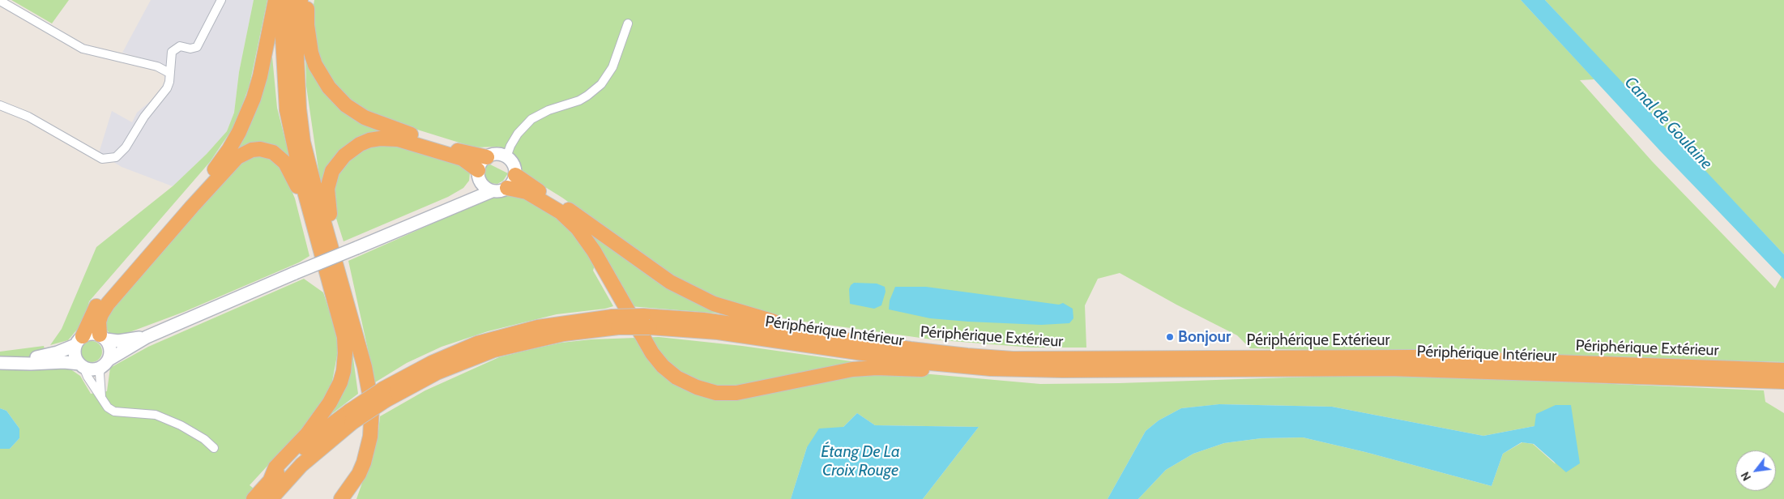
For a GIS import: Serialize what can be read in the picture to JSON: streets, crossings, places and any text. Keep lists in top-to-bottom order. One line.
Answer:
{"streets":{"highway":["Périphérique Intérieur","Périphérique Extérieur"]},"crossings":[["Périphérique Intérieur","Périphérique Extérieur"]],"water":["Canal de Goulaine","Étang De La Croix Rouge"],"places":["Bonjour"],"north":"bottom left"}
